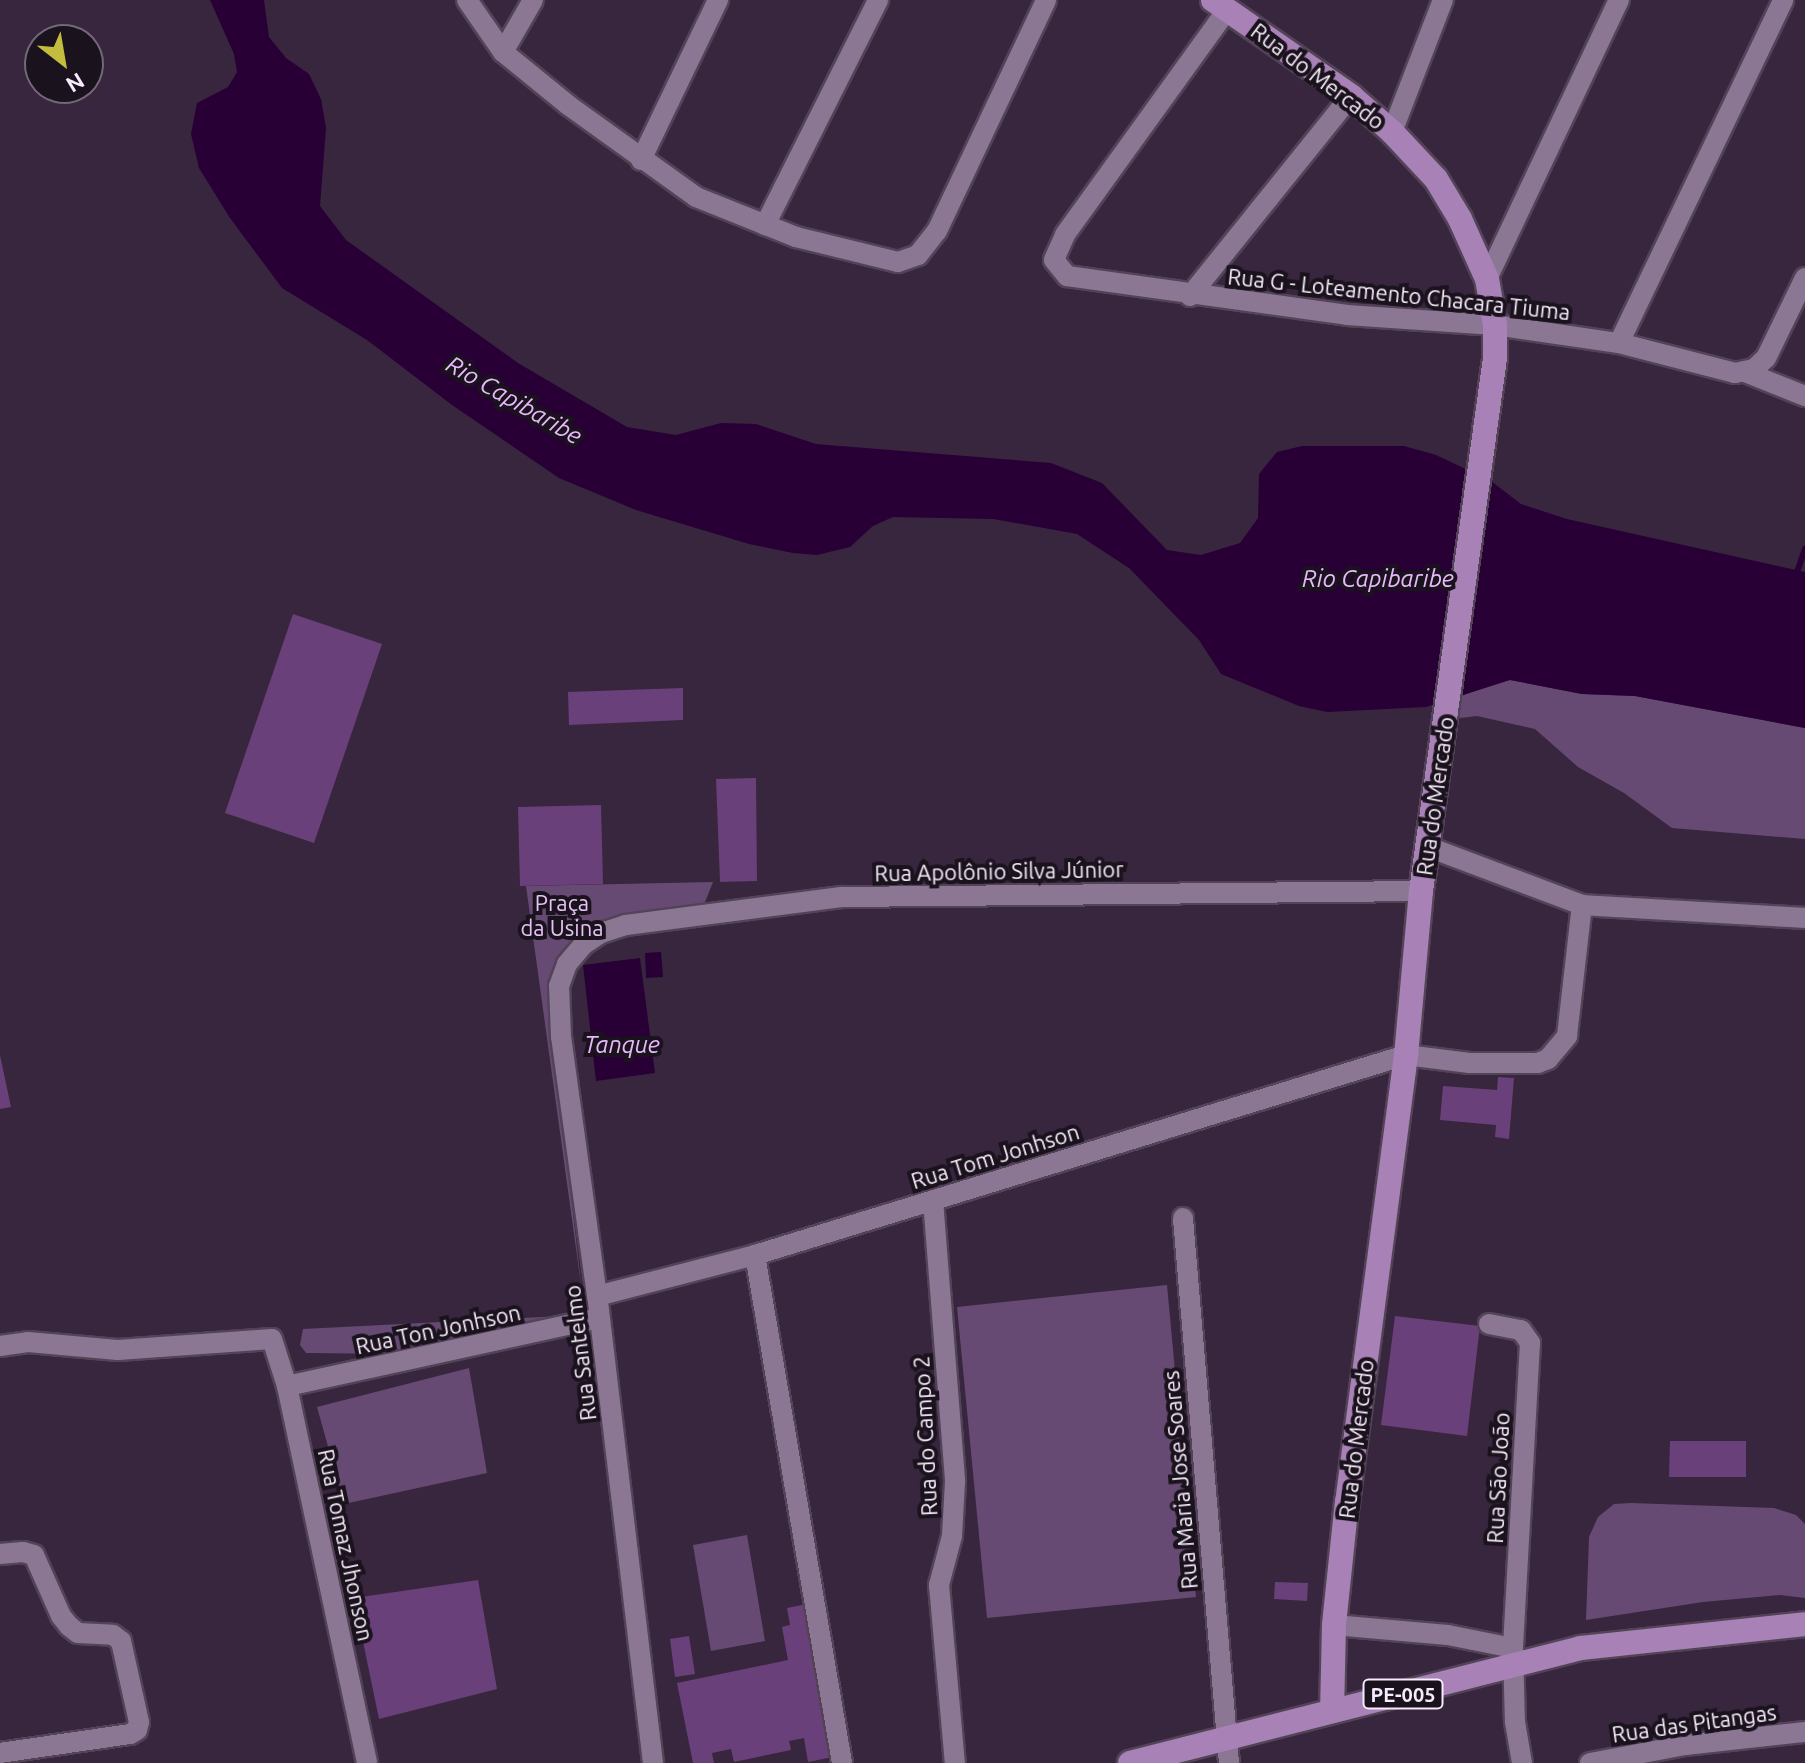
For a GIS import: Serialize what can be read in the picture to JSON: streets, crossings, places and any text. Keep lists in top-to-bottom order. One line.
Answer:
{"streets":{"main road":["Rua do Mercado","PE-005"],"street":["Rua G - Loteamento Chacara Tiuma","Rua Apolônio Silva Júnior","Rua Tom Jonhson","Rua Ton Jonhson","Rua Santelmo","Rua do Campo 2","Rua São João","Rua Maria Jose Soares","Rua Tomaz Jhonson","Rua das Pitangas"]},"crossings":[["Rua do Mercado","Rua G - Loteamento Chacara Tiuma"],["Rua do Mercado","Rua Apolônio Silva Júnior"],["Rua do Mercado","Rua Tom Jonhson"],["Rua do Mercado","PE-005"],["Rua Apolônio Silva Júnior","Rua Santelmo"],["Rua Tom Jonhson","Rua Santelmo"],["Rua Tom Jonhson","Rua do Campo 2"],["Rua Ton Jonhson","Rua Santelmo"],["Rua Ton Jonhson","Rua Tomaz Jhonson"],["Rua São João","PE-005"],["Rua Maria Jose Soares","PE-005"]],"water":["Rio Capibaribe","Tanque"],"parks":["Praça da Usina"],"north":"bottom right"}
